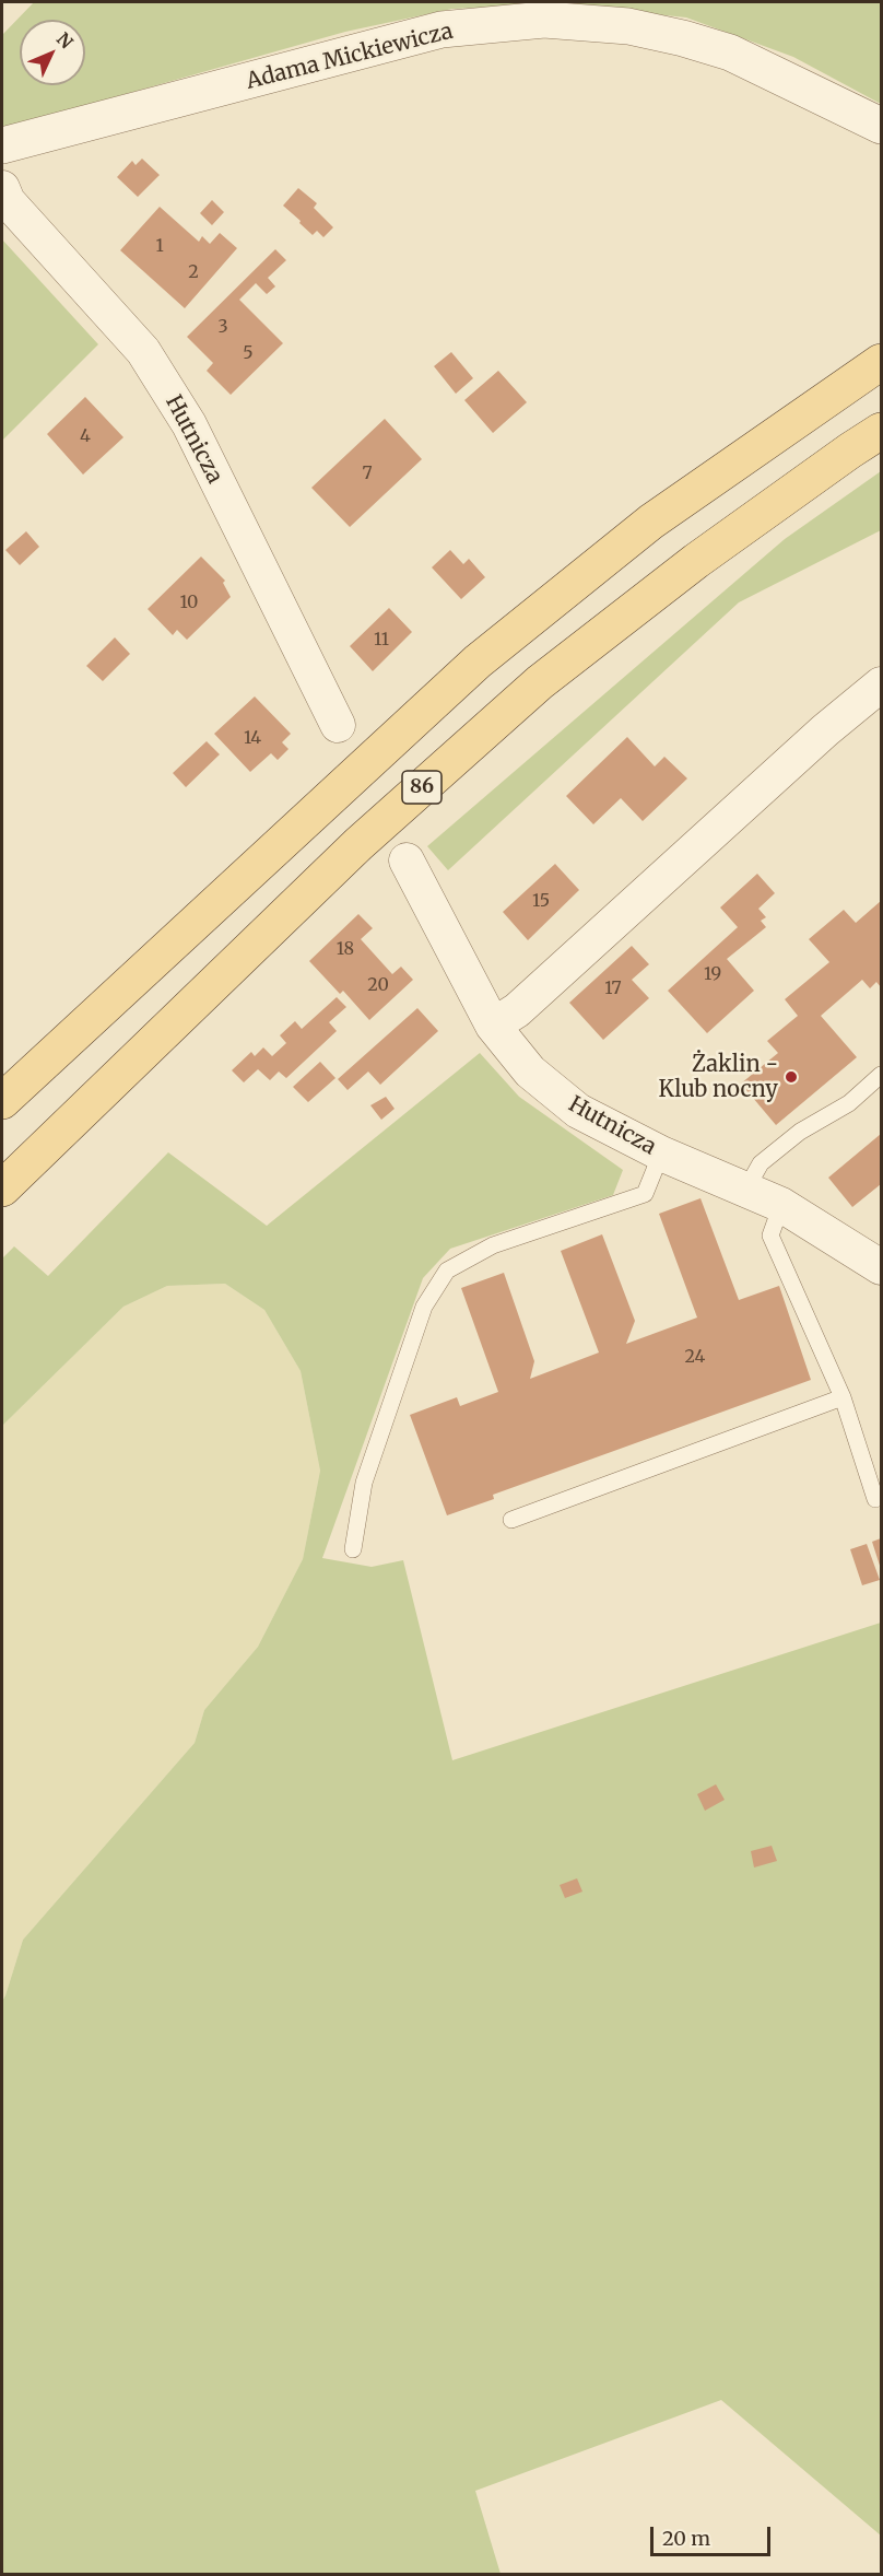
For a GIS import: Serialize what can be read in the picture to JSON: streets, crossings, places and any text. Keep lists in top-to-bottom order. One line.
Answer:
{"streets":{"main road":["86"],"street":["Adama Mickiewicza","Hutnicza"]},"places":["Żaklin - Klub nocny"],"house_numbers":["1","2","3","5","4","7","10","11","14","15","18","19","20","17","24"],"scale_bar":"20 m","north":"top right"}
